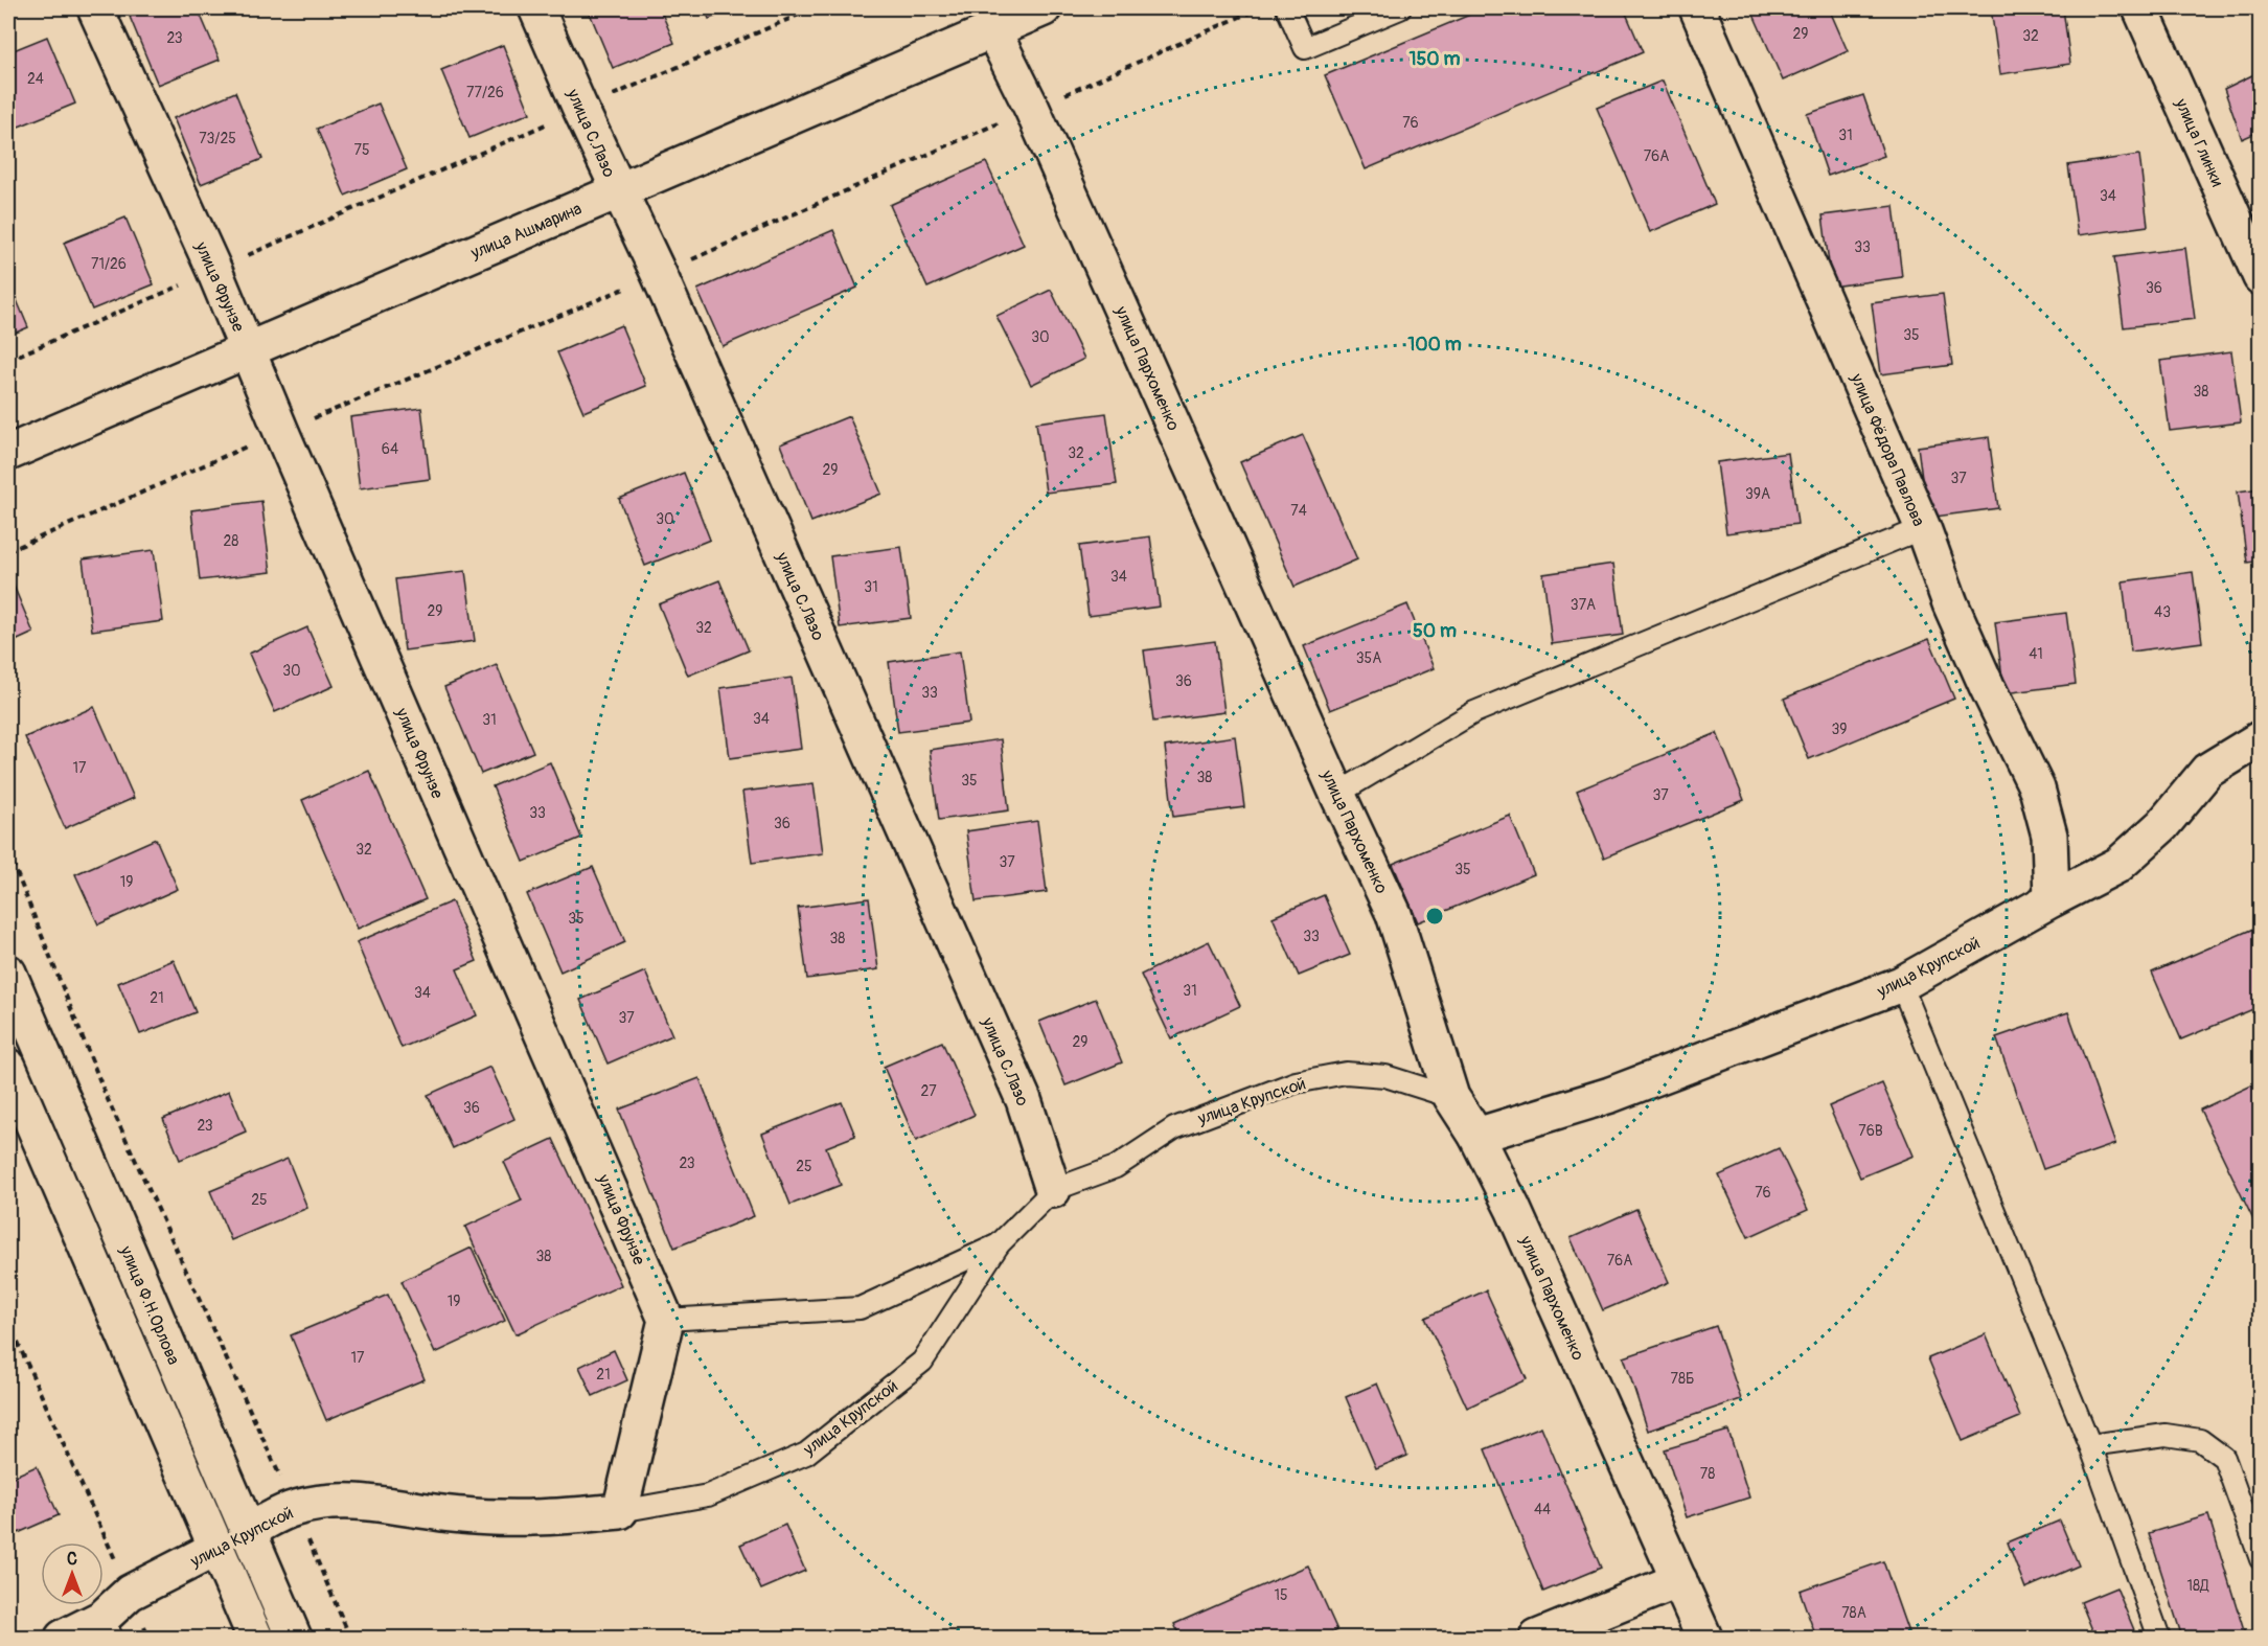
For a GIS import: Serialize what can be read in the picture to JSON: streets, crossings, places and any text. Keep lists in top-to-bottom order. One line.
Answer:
{"streets":{"street":["улица С.Лазо","улица Глинки","улица Ашмарина","улица Фрунзе","улица Пархоменко","улица Фёдора Павлова","улица Крупской","улица Ф.Н.Орлова"]},"crossings":[["улица С.Лазо","улица Ашмарина"],["улица С.Лазо","улица Крупской"],["улица Ашмарина","улица Фрунзе"],["улица Ашмарина","улица Пархоменко"],["улица Пархоменко","улица Крупской"],["улица Фёдора Павлова","улица Крупской"],["улица Крупской","улица Ф.Н.Орлова"]],"house_numbers":["29","32","23","24","77/26","76","31","73/25","75","76А","34","33","71/26","36","35","30","38","64","32","29","37","39А","74","30","28","34","31","37А","29","43","32","41","35А","30","36","33","34","31","39","17","38","35","37","33","36","32","37","35","19","35","33","38","31","34","21","37","29","27","36","23","76В","23","25","76","25","38","76А","19","17","21","78Б","78","44","18Д","15","78А"],"north":"top","rings":["150 m","100 m","50 m"]}
